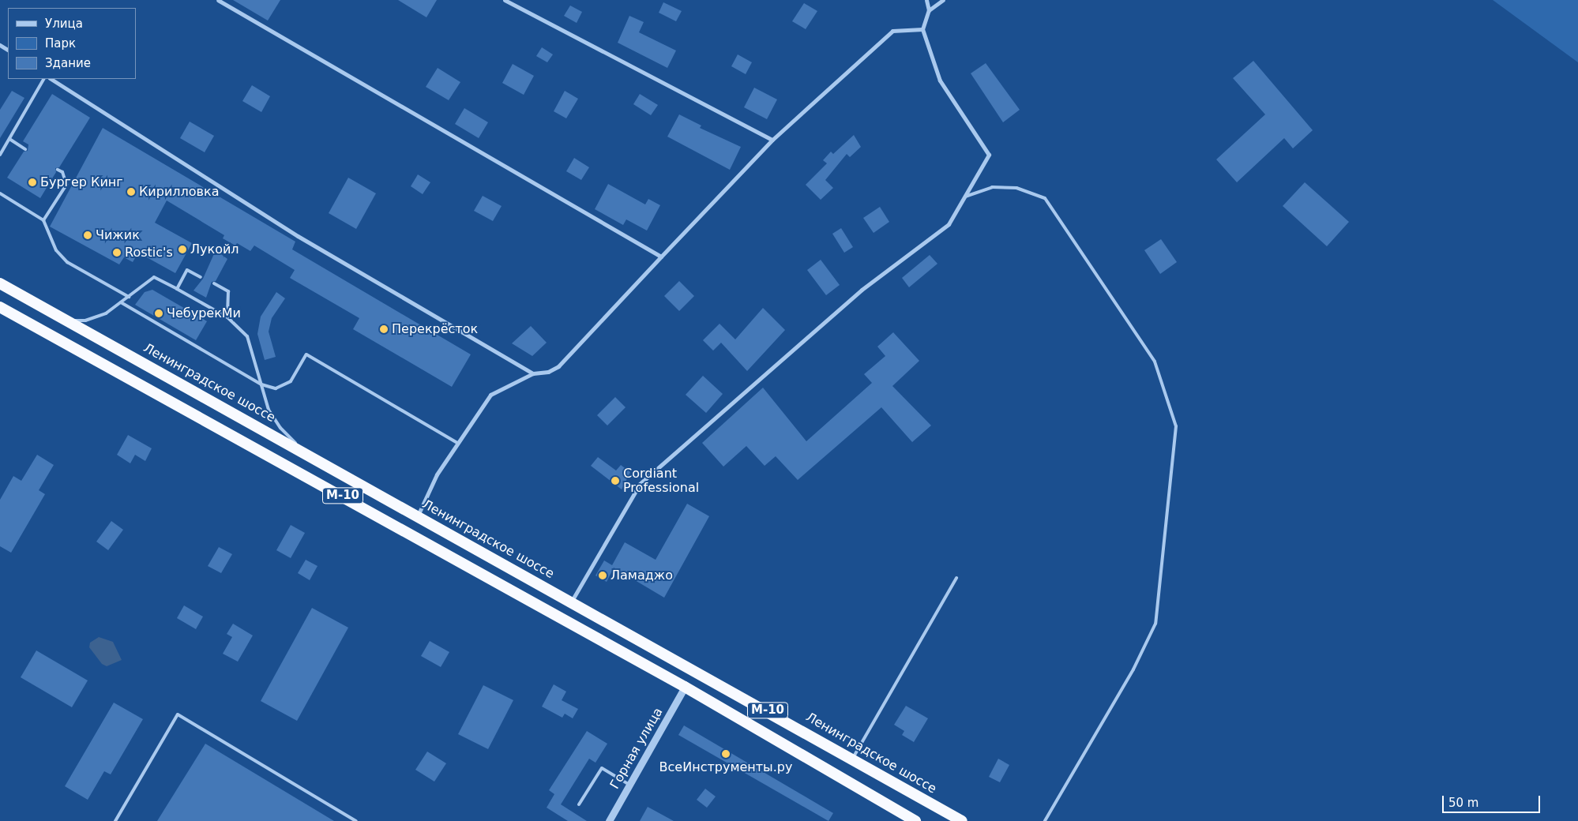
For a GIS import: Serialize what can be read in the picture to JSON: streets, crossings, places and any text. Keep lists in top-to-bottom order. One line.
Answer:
{"streets":{"highway":["Ленинградское шоссе","М-10"],"street":["Горная улица"]},"crossings":[["М-10","Горная улица"]],"places":["Бургер Кинг","Кирилловка","Чижик","Лукойл","Rostic's","ЧебурекМи","Перекрёсток","Cordiant Professional","Ламаджо","ВсеИнструменты.ру"],"legend":["Улица","Парк","Здание"],"scale_bar":"50 m"}
